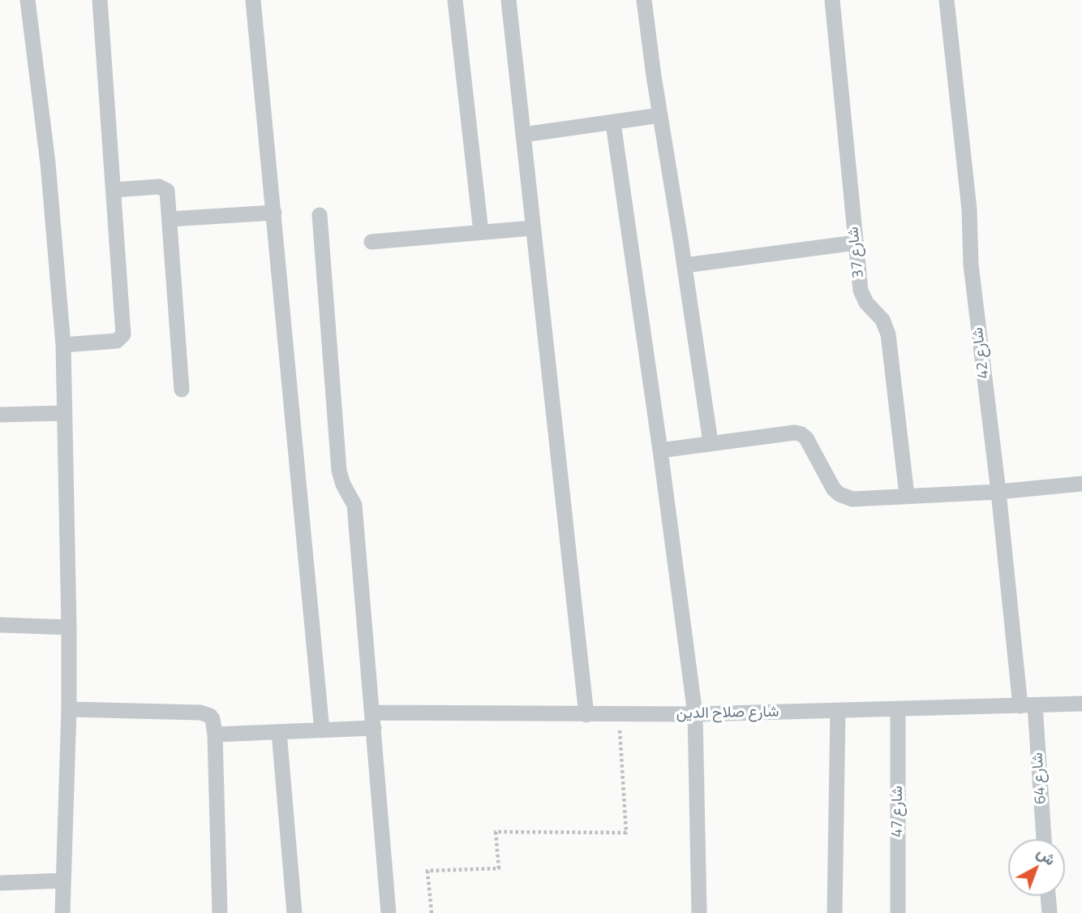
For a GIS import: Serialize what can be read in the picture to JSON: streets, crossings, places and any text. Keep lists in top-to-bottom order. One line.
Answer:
{"streets":{"street":["شارع 37","شارع 42","شارع صلاح الدين","شارع 64","شارع 47"]},"crossings":[["شارع 42","شارع صلاح الدين"],["شارع 42","شارع 64"],["شارع صلاح الدين","شارع 64"],["شارع صلاح الدين","شارع 47"]],"north":"top right"}
